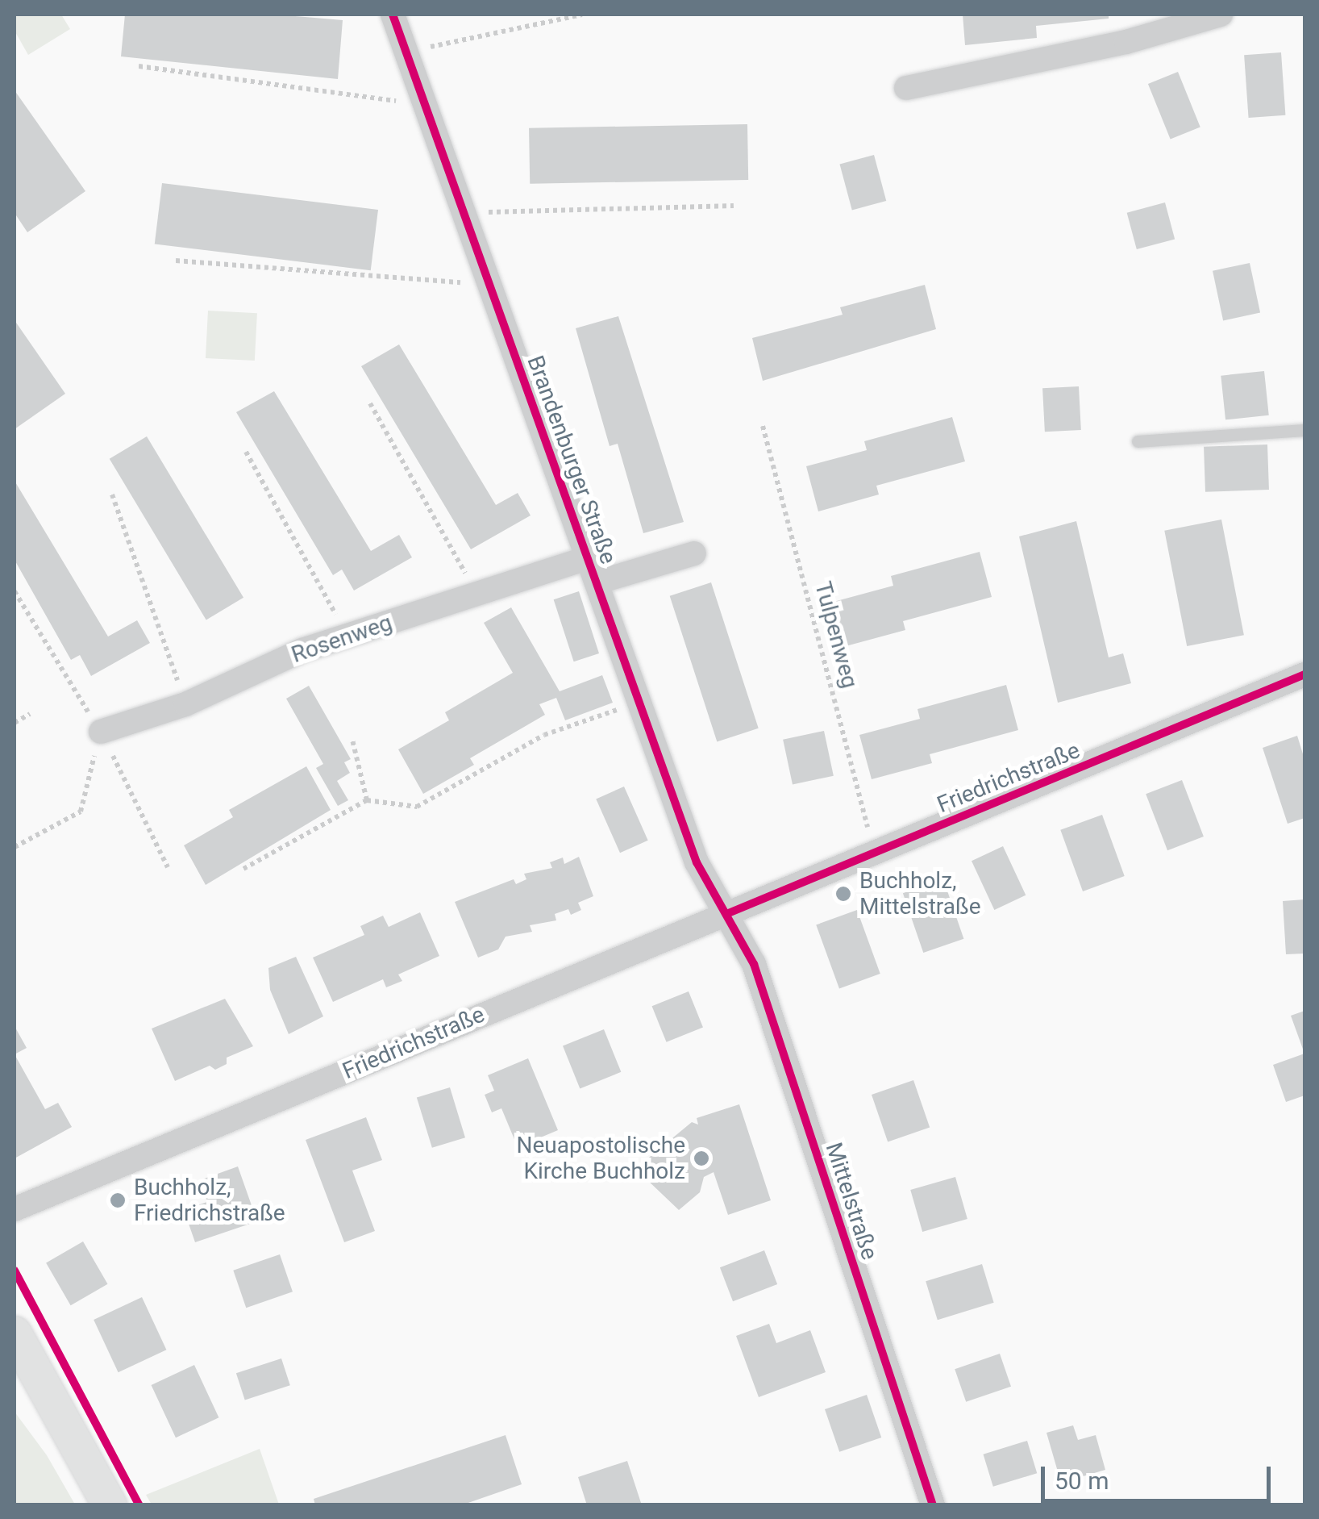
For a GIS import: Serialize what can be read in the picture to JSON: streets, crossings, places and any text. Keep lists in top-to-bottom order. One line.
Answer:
{"streets":{"street":["Brandenburger Straße","Rosenweg","Friedrichstraße","Mittelstraße"],"path":["Tulpenweg"]},"crossings":[["Brandenburger Straße","Rosenweg"],["Brandenburger Straße","Friedrichstraße"],["Brandenburger Straße","Mittelstraße"],["Tulpenweg","Friedrichstraße"],["Friedrichstraße","Mittelstraße"]],"places":["Buchholz, Mittelstraße","Neuapostolische Kirche Buchholz","Buchholz, Friedrichstraße"],"scale_bar":"50 m"}
